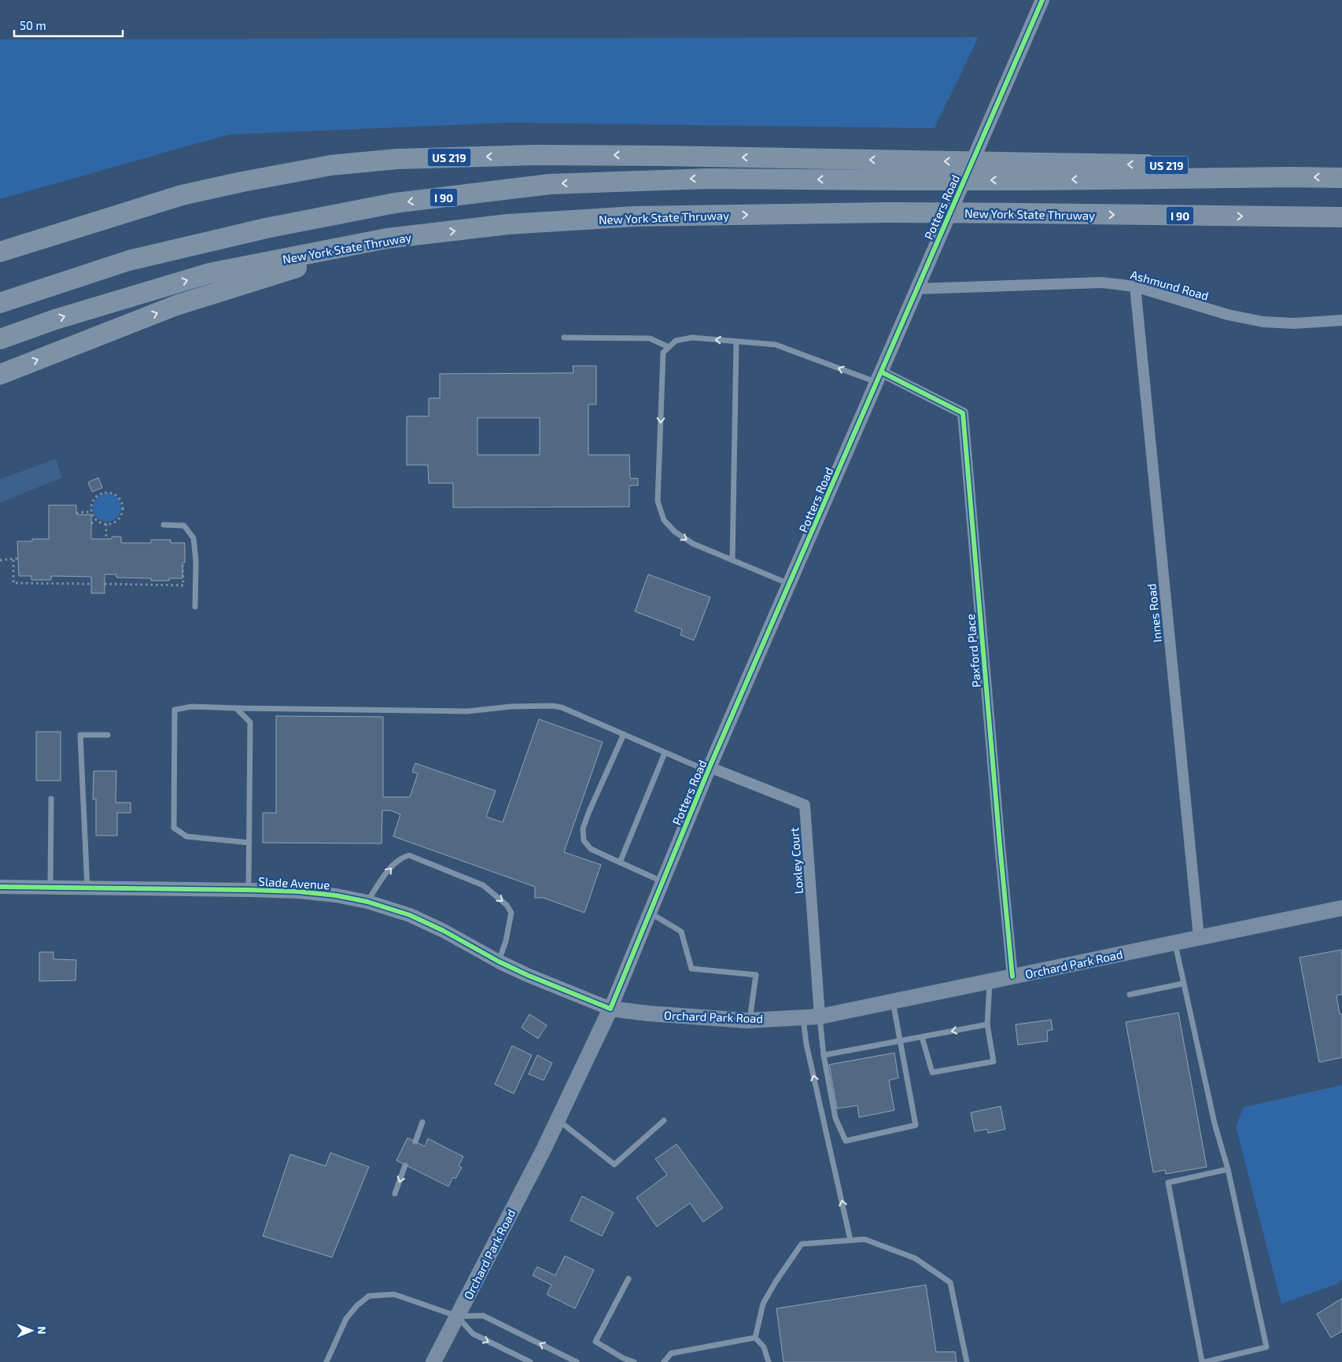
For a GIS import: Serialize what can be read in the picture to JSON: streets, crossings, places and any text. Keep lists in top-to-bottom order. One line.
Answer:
{"streets":{"highway":["US 219","I 90","New York State Thruway"],"main road":["Orchard Park Road"],"street":["Potters Road","Ashmund Road","Innes Road","Paxford Place","Loxley Court","Slade Avenue"]},"crossings":[["US 219","I 90"],["Potters Road","Ashmund Road"],["Potters Road","Paxford Place"],["Potters Road","Loxley Court"],["Potters Road","Slade Avenue"],["Potters Road","Orchard Park Road"],["Ashmund Road","Innes Road"],["Innes Road","Orchard Park Road"],["Paxford Place","Orchard Park Road"],["Loxley Court","Orchard Park Road"],["Slade Avenue","Orchard Park Road"]],"scale_bar":"50 m","north":"right"}
